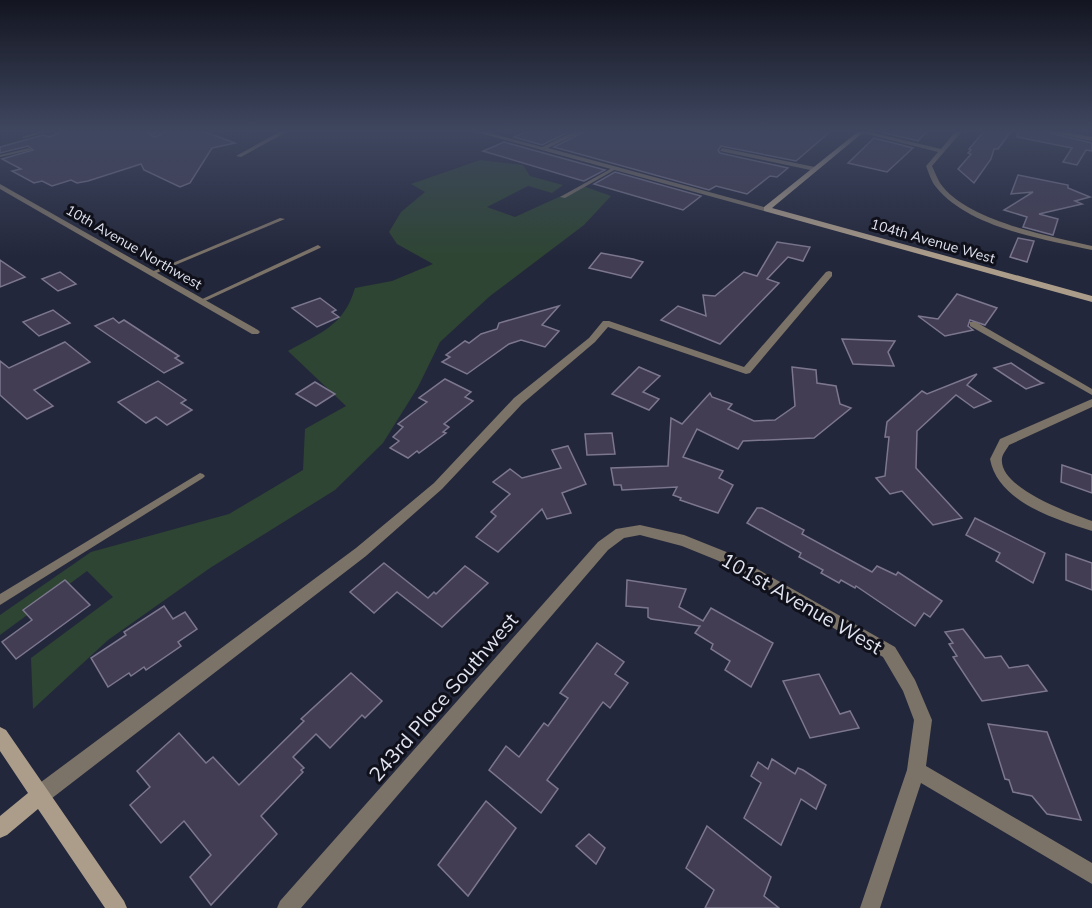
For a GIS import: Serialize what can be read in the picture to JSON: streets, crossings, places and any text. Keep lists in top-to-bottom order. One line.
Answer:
{"streets":{"street":["104th Avenue West","10th Avenue Northwest","101st Avenue West","243rd Place Southwest"]},"crossings":[["101st Avenue West","243rd Place Southwest"]]}
